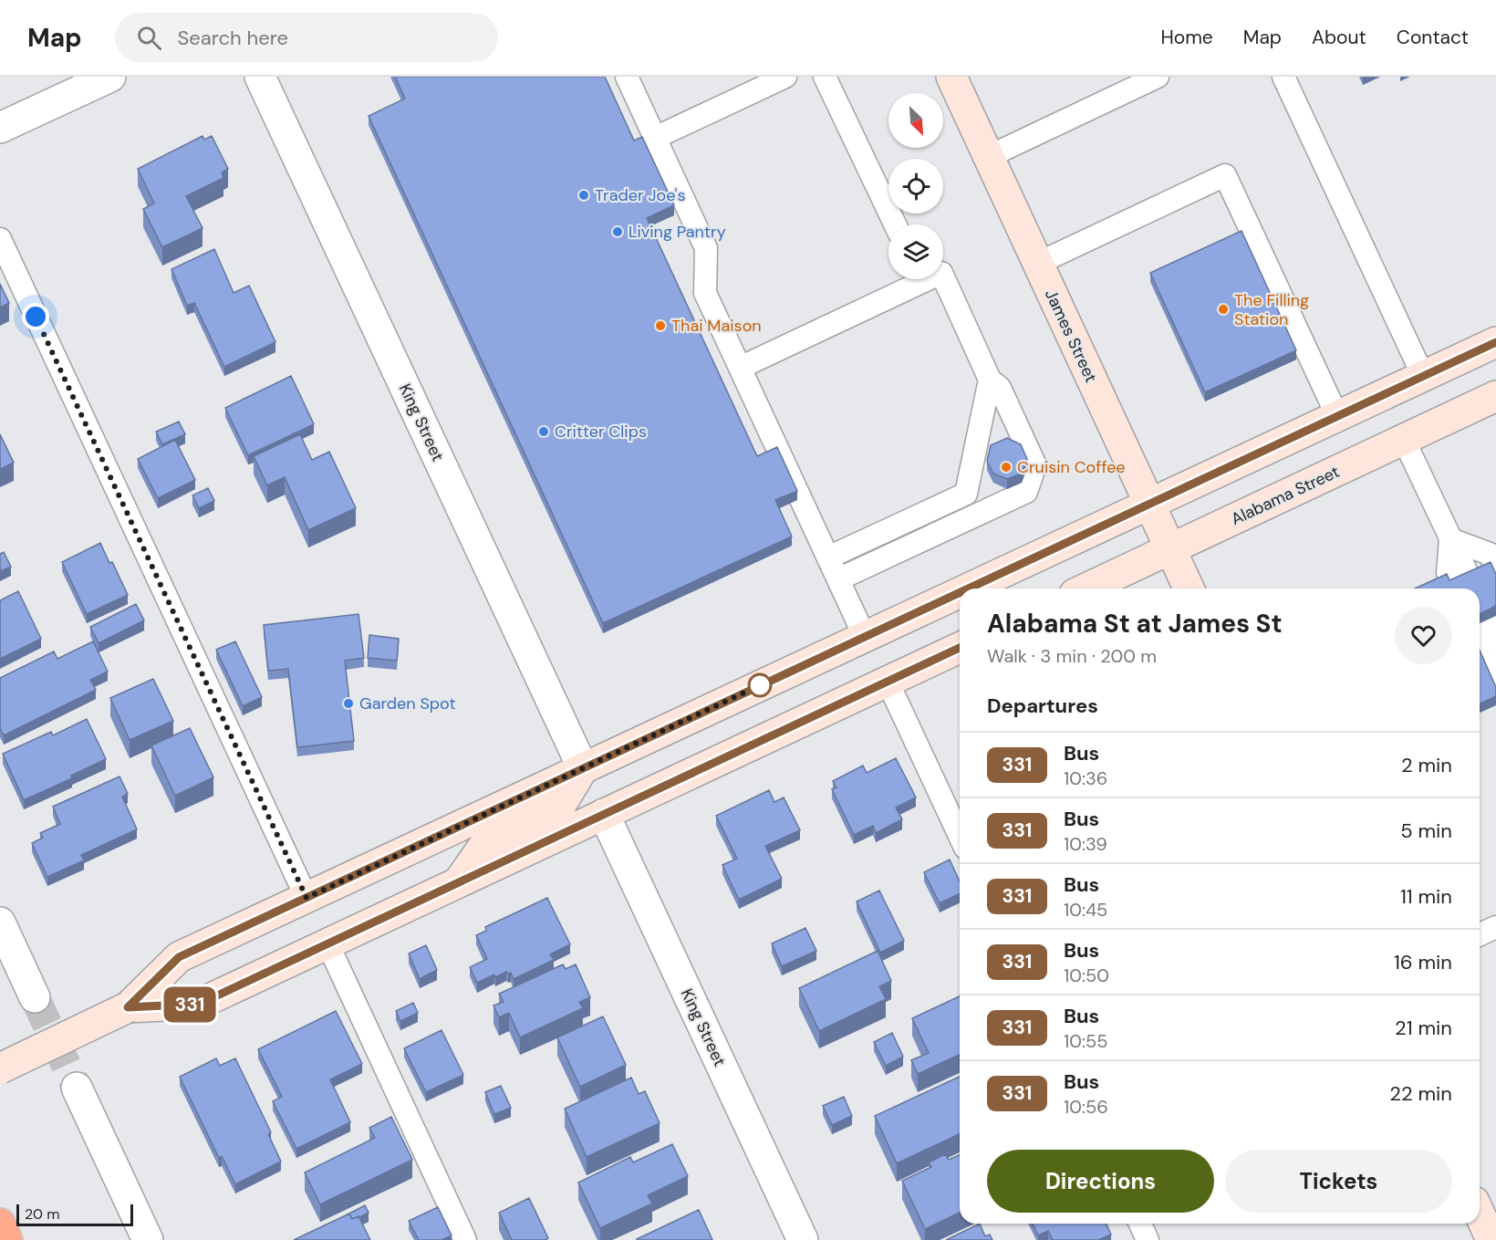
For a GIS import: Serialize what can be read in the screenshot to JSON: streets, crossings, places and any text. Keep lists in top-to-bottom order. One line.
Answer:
{"streets":{"main road":["James Street","Alabama Street"],"street":["King Street"]},"crossings":[["James Street","Alabama Street"]],"places":["Trader Joe's","Living Pantry","The Filling Station","Thai Maison","Critter Clips","Cruisin Coffee","Garden Spot"],"lines":["bus line 331"],"scale_bar":"20 m","north":"bottom right","page":{"header":"Map","search":"Search here","nav":["Home","Map","About","Contact"],"on_map":"331","heading":[["Alabama St at James St","Walk · 3 min · 200 m"],"Departures"],"list":[{"mark":"331","name":"Bus","note":"10:36","value":"2 min"},{"mark":"331","name":"Bus","note":"10:39","value":"5 min"},{"mark":"331","name":"Bus","note":"10:45","value":"11 min"},{"mark":"331","name":"Bus","note":"10:50","value":"16 min"},{"mark":"331","name":"Bus","note":"10:55","value":"21 min"},{"mark":"331","name":"Bus","note":"10:56","value":"22 min"}],"buttons":["Directions","Tickets"],"scale":"20 m"}}
